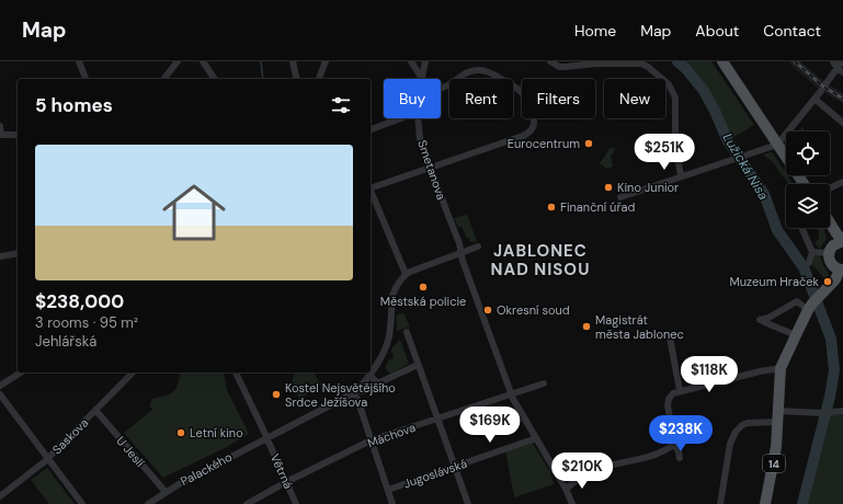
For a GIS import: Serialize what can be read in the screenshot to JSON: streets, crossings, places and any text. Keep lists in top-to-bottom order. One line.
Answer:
{"streets":{"main road":["14"],"street":["Smetanova","Máchova","Saskova","U Jeslí","Palackého","Větrná","Jugoslávská"]},"crossings":[["Smetanova","Máchova"],["Máchova","Větrná"],["Saskova","U Jeslí"],["U Jeslí","Palackého"],["Palackého","Větrná"]],"districts":["JABLONEC NAD NISOU"],"water":["Lužická Nisa"],"places":["Eurocentrum","Kino Junior","Finanční úřad","Muzeum Hraček","Městská policie","Okresní soud","Magistrát města Jablonec","Kostel Nejsvětějšího Srdce Ježíšova","Letní kino"],"page":{"header":"Map","nav":["Home","Map","About","Contact"],"chip":["Buy","Rent","Filters","New"],"heading":"5 homes","list":[{"name":"$238,000","note":"3 rooms · 95 m² · Jehlářská"}],"price":["$251K","$118K","$169K","$238K","$210K"]}}
